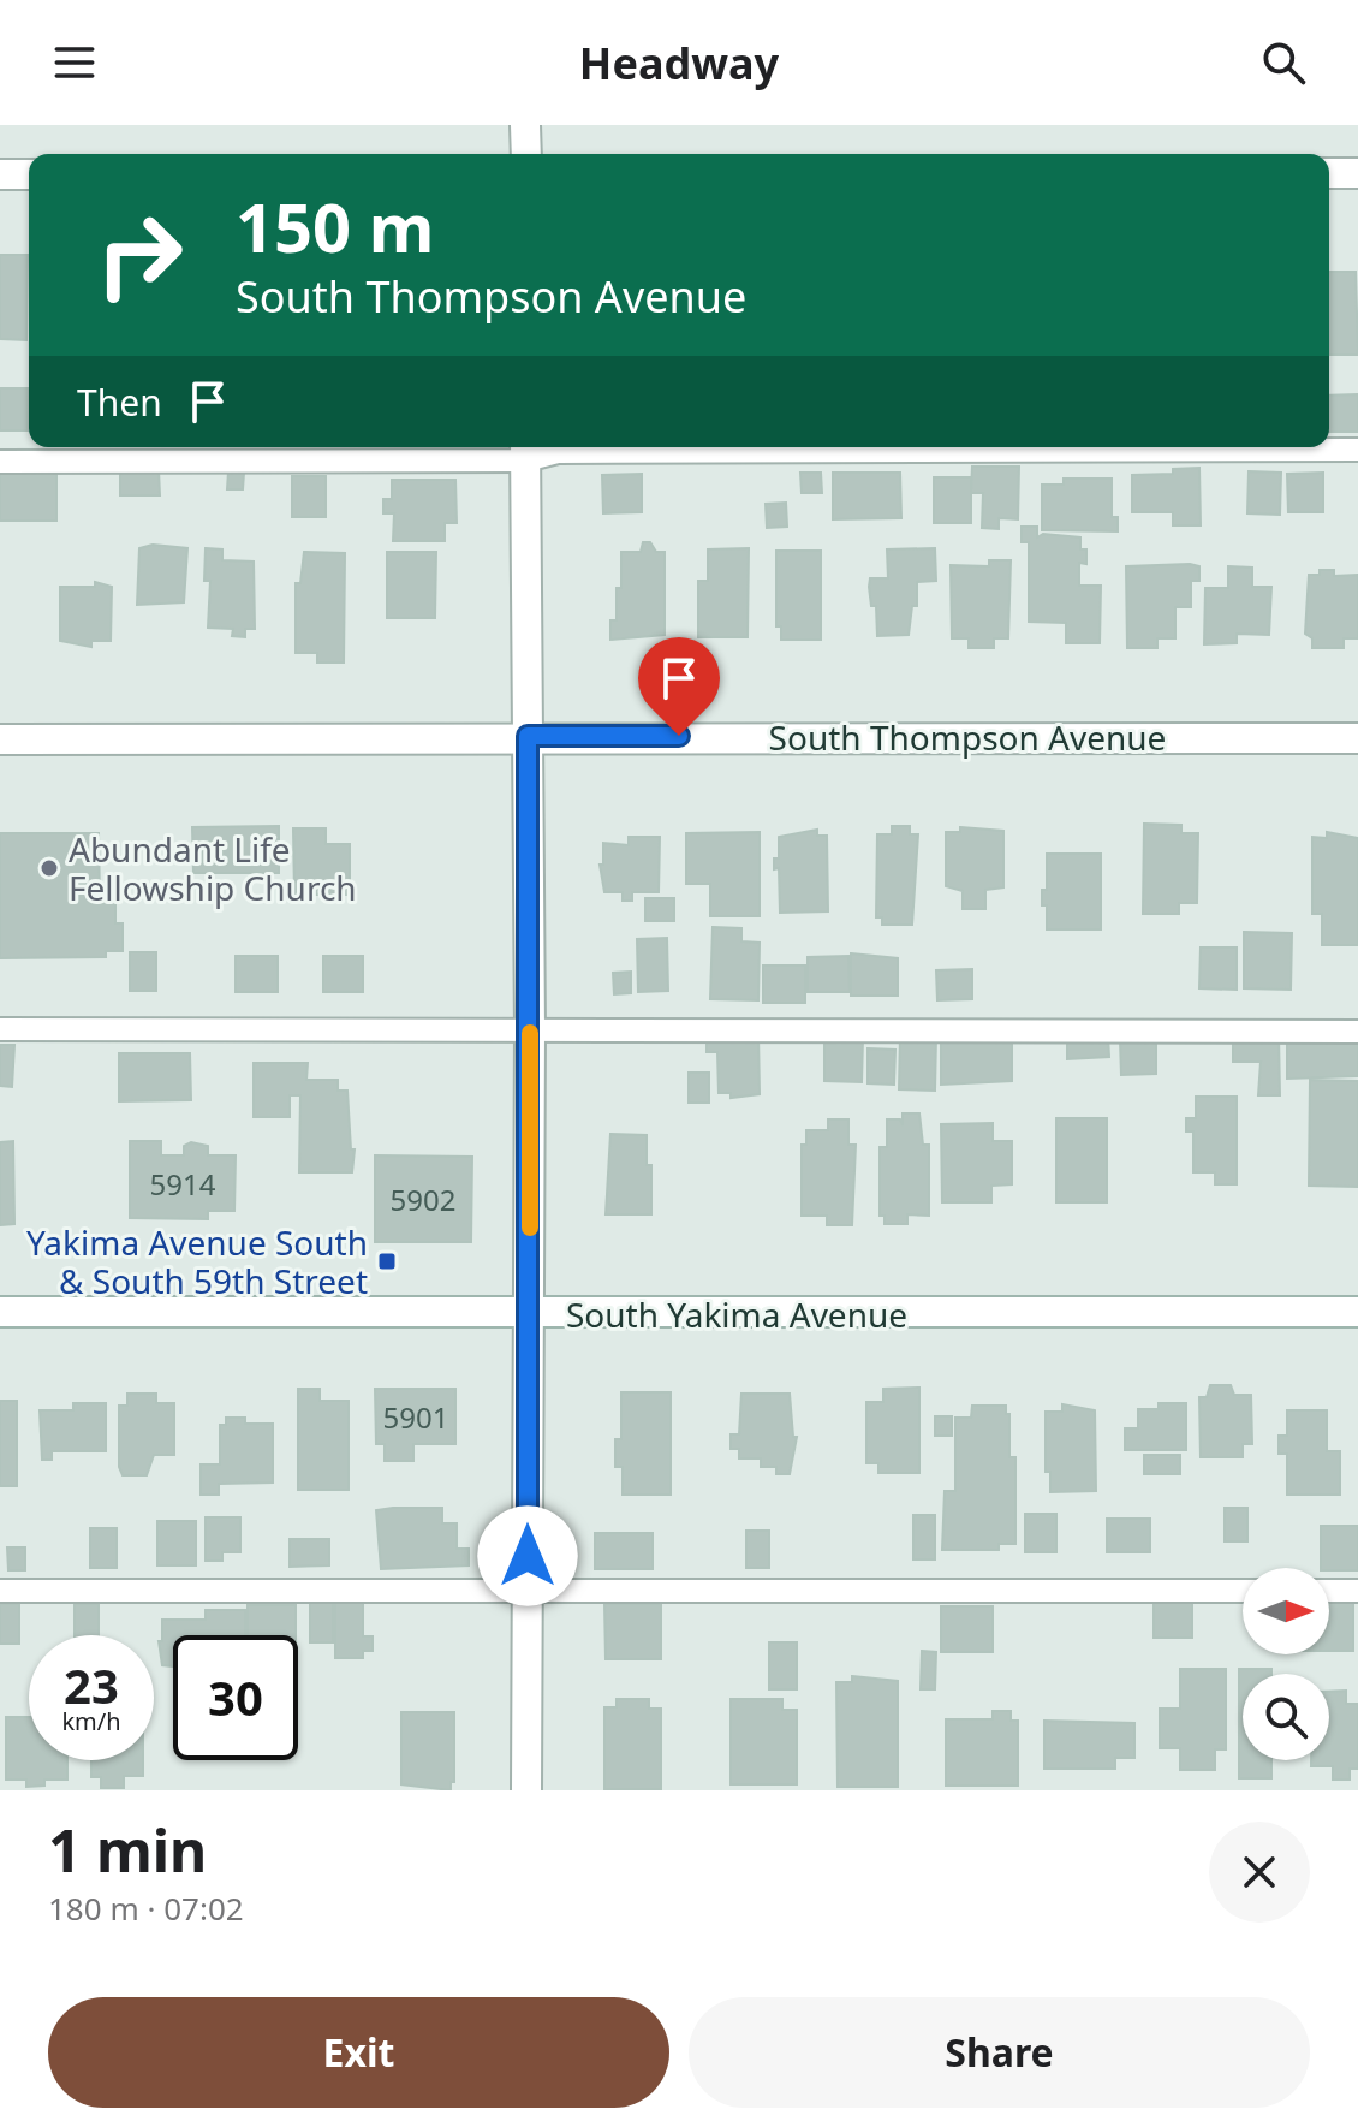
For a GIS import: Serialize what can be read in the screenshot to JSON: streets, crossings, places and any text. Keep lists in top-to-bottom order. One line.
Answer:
{"streets":{"street":["South Thompson Avenue","South Yakima Avenue"]},"places":{"other":["Abundant Life Fellowship Church"],"transit":["Yakima Avenue South & South 59th Street"]},"house_numbers":["5914","5902","5901"],"north":"right","page":{"header":"Headway","turn":["150 m","South Thompson Avenue"],"then":"Then","speed":"23 km/h","limit":"30","heading":["1 min","180 m · 07:02"],"buttons":["Exit","Share"]}}
